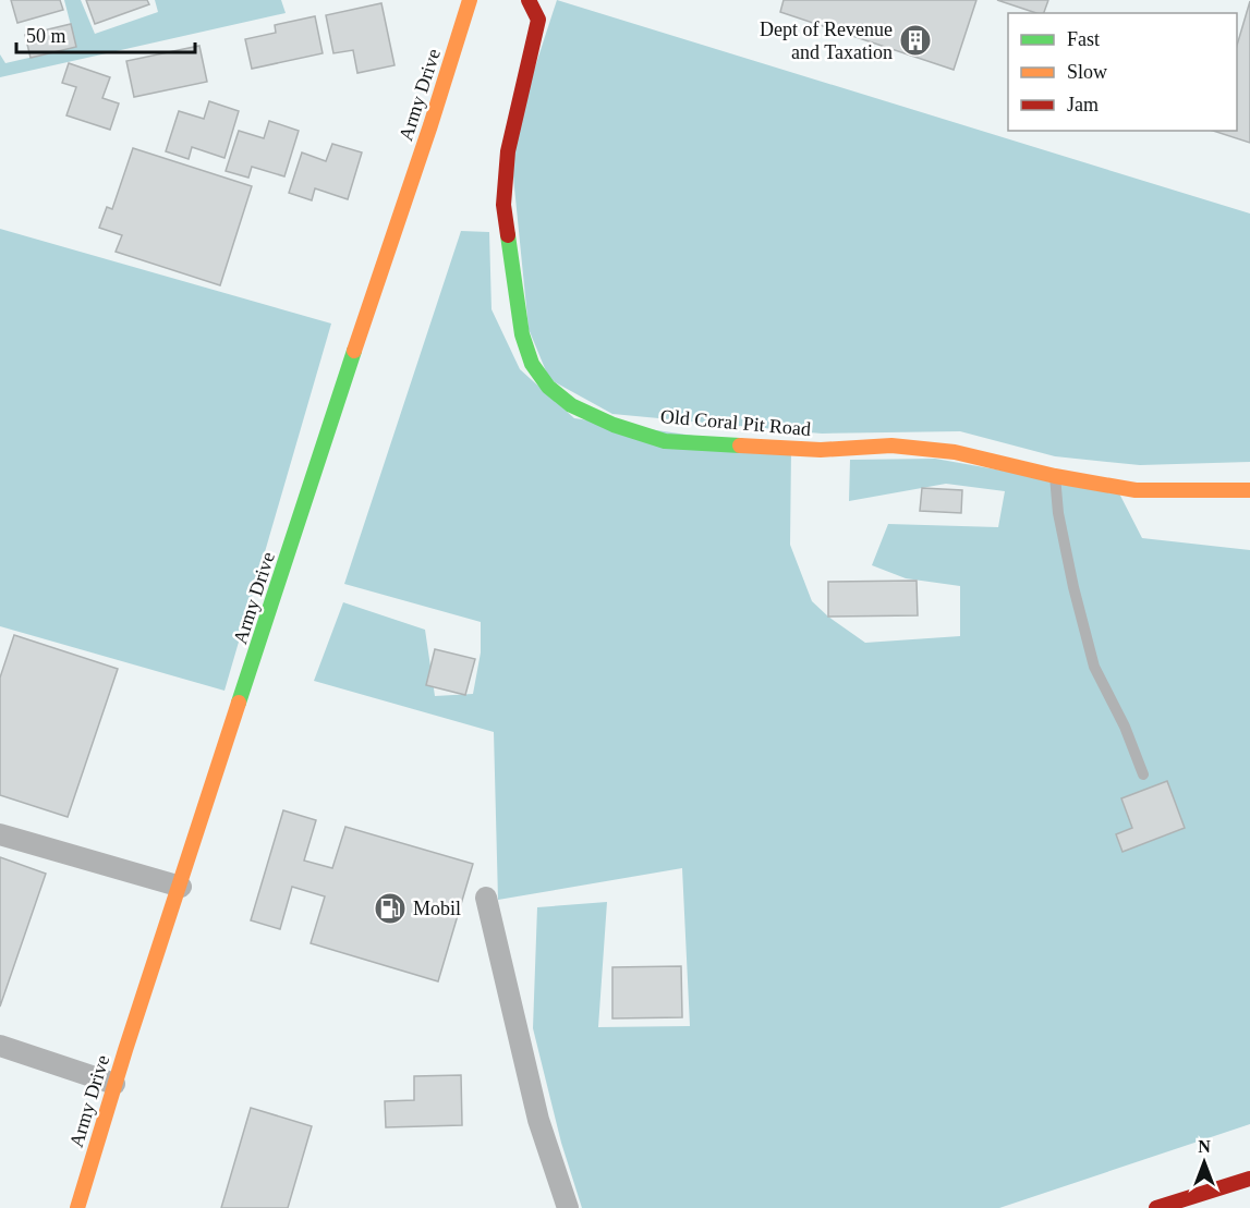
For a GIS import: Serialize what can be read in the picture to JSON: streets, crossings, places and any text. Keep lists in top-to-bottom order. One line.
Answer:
{"streets":{"main road":["Army Drive","Old Coral Pit Road"]},"places":{"building":["Dept of Revenue and Taxation"],"fuel station":["Mobil"]},"legend":["Fast","Slow","Jam"],"scale_bar":"50 m","north":"top"}
